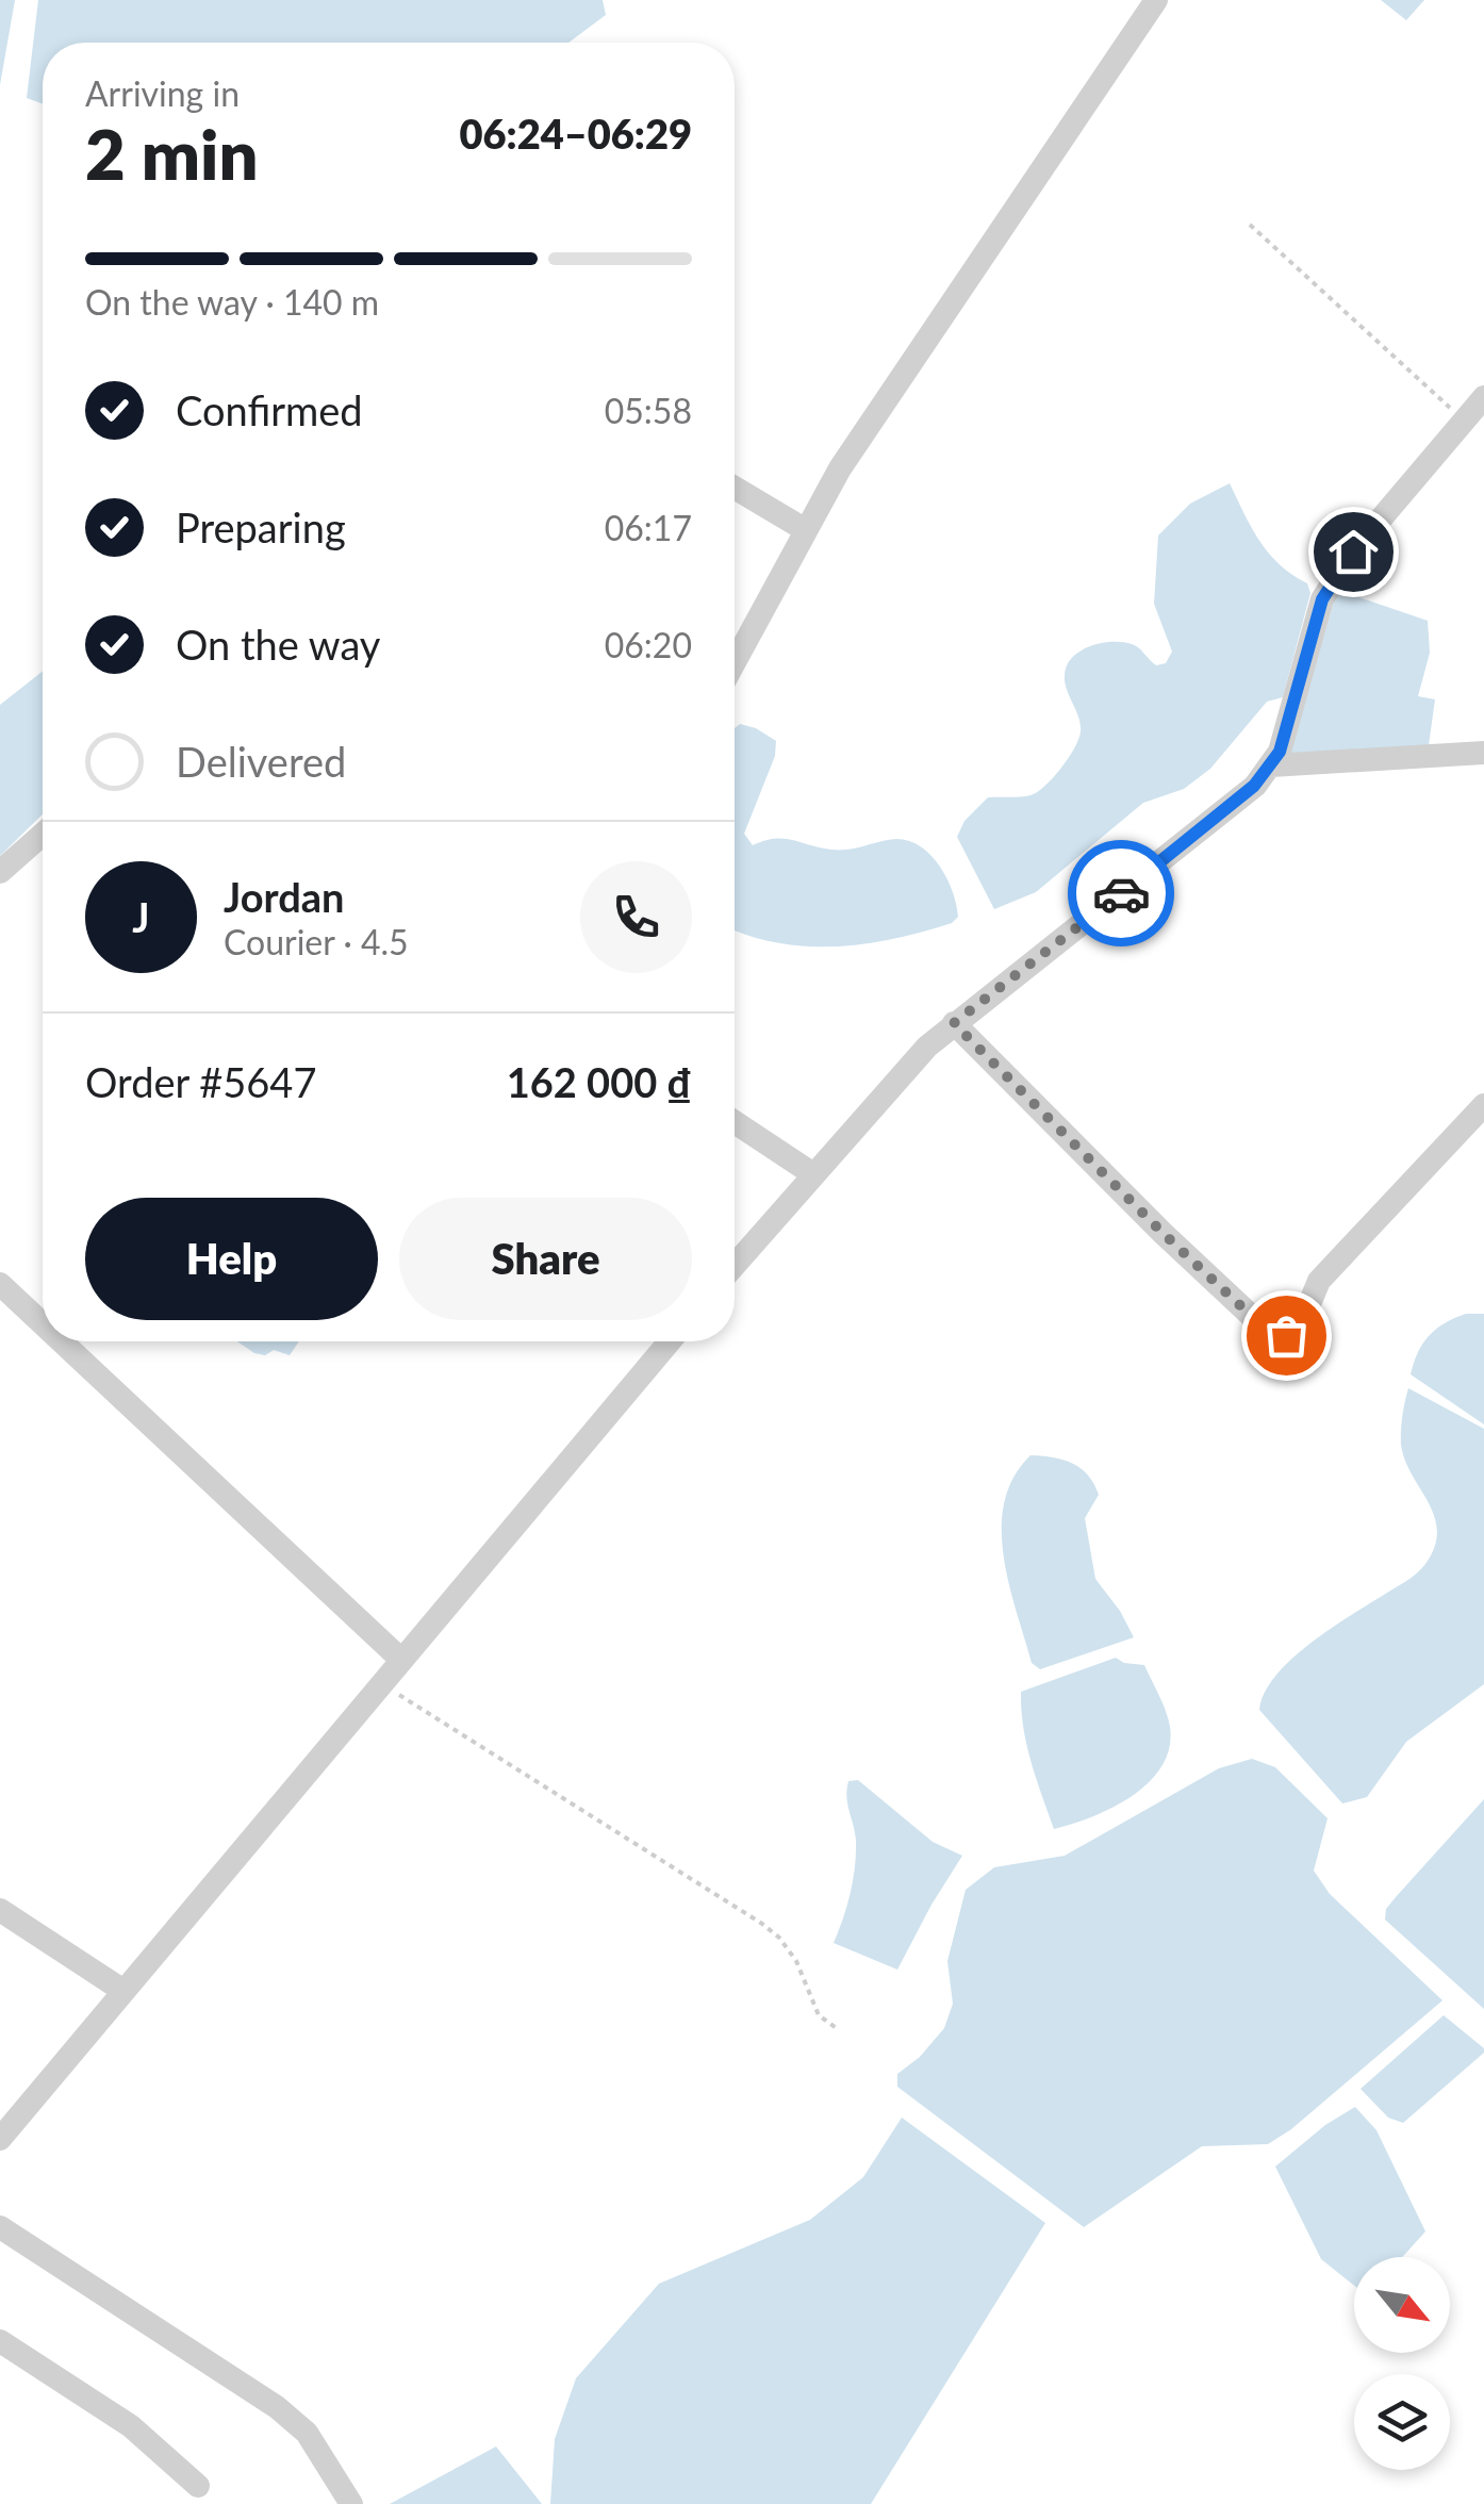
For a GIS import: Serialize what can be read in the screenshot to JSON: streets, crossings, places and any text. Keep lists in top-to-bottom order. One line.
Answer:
{"north":"bottom right","page":{"heading":["2 min","Arriving in","06:24–06:29"],"panel":["Jordan","Courier · 4.5","Order #5647","162 000 ₫"],"bar":"On the way · 140 m","list":[["Confirmed","05:58"],["Preparing","06:17"],["On the way","06:20"],"Delivered"],"round":"J","buttons":["Help","Share"]}}
